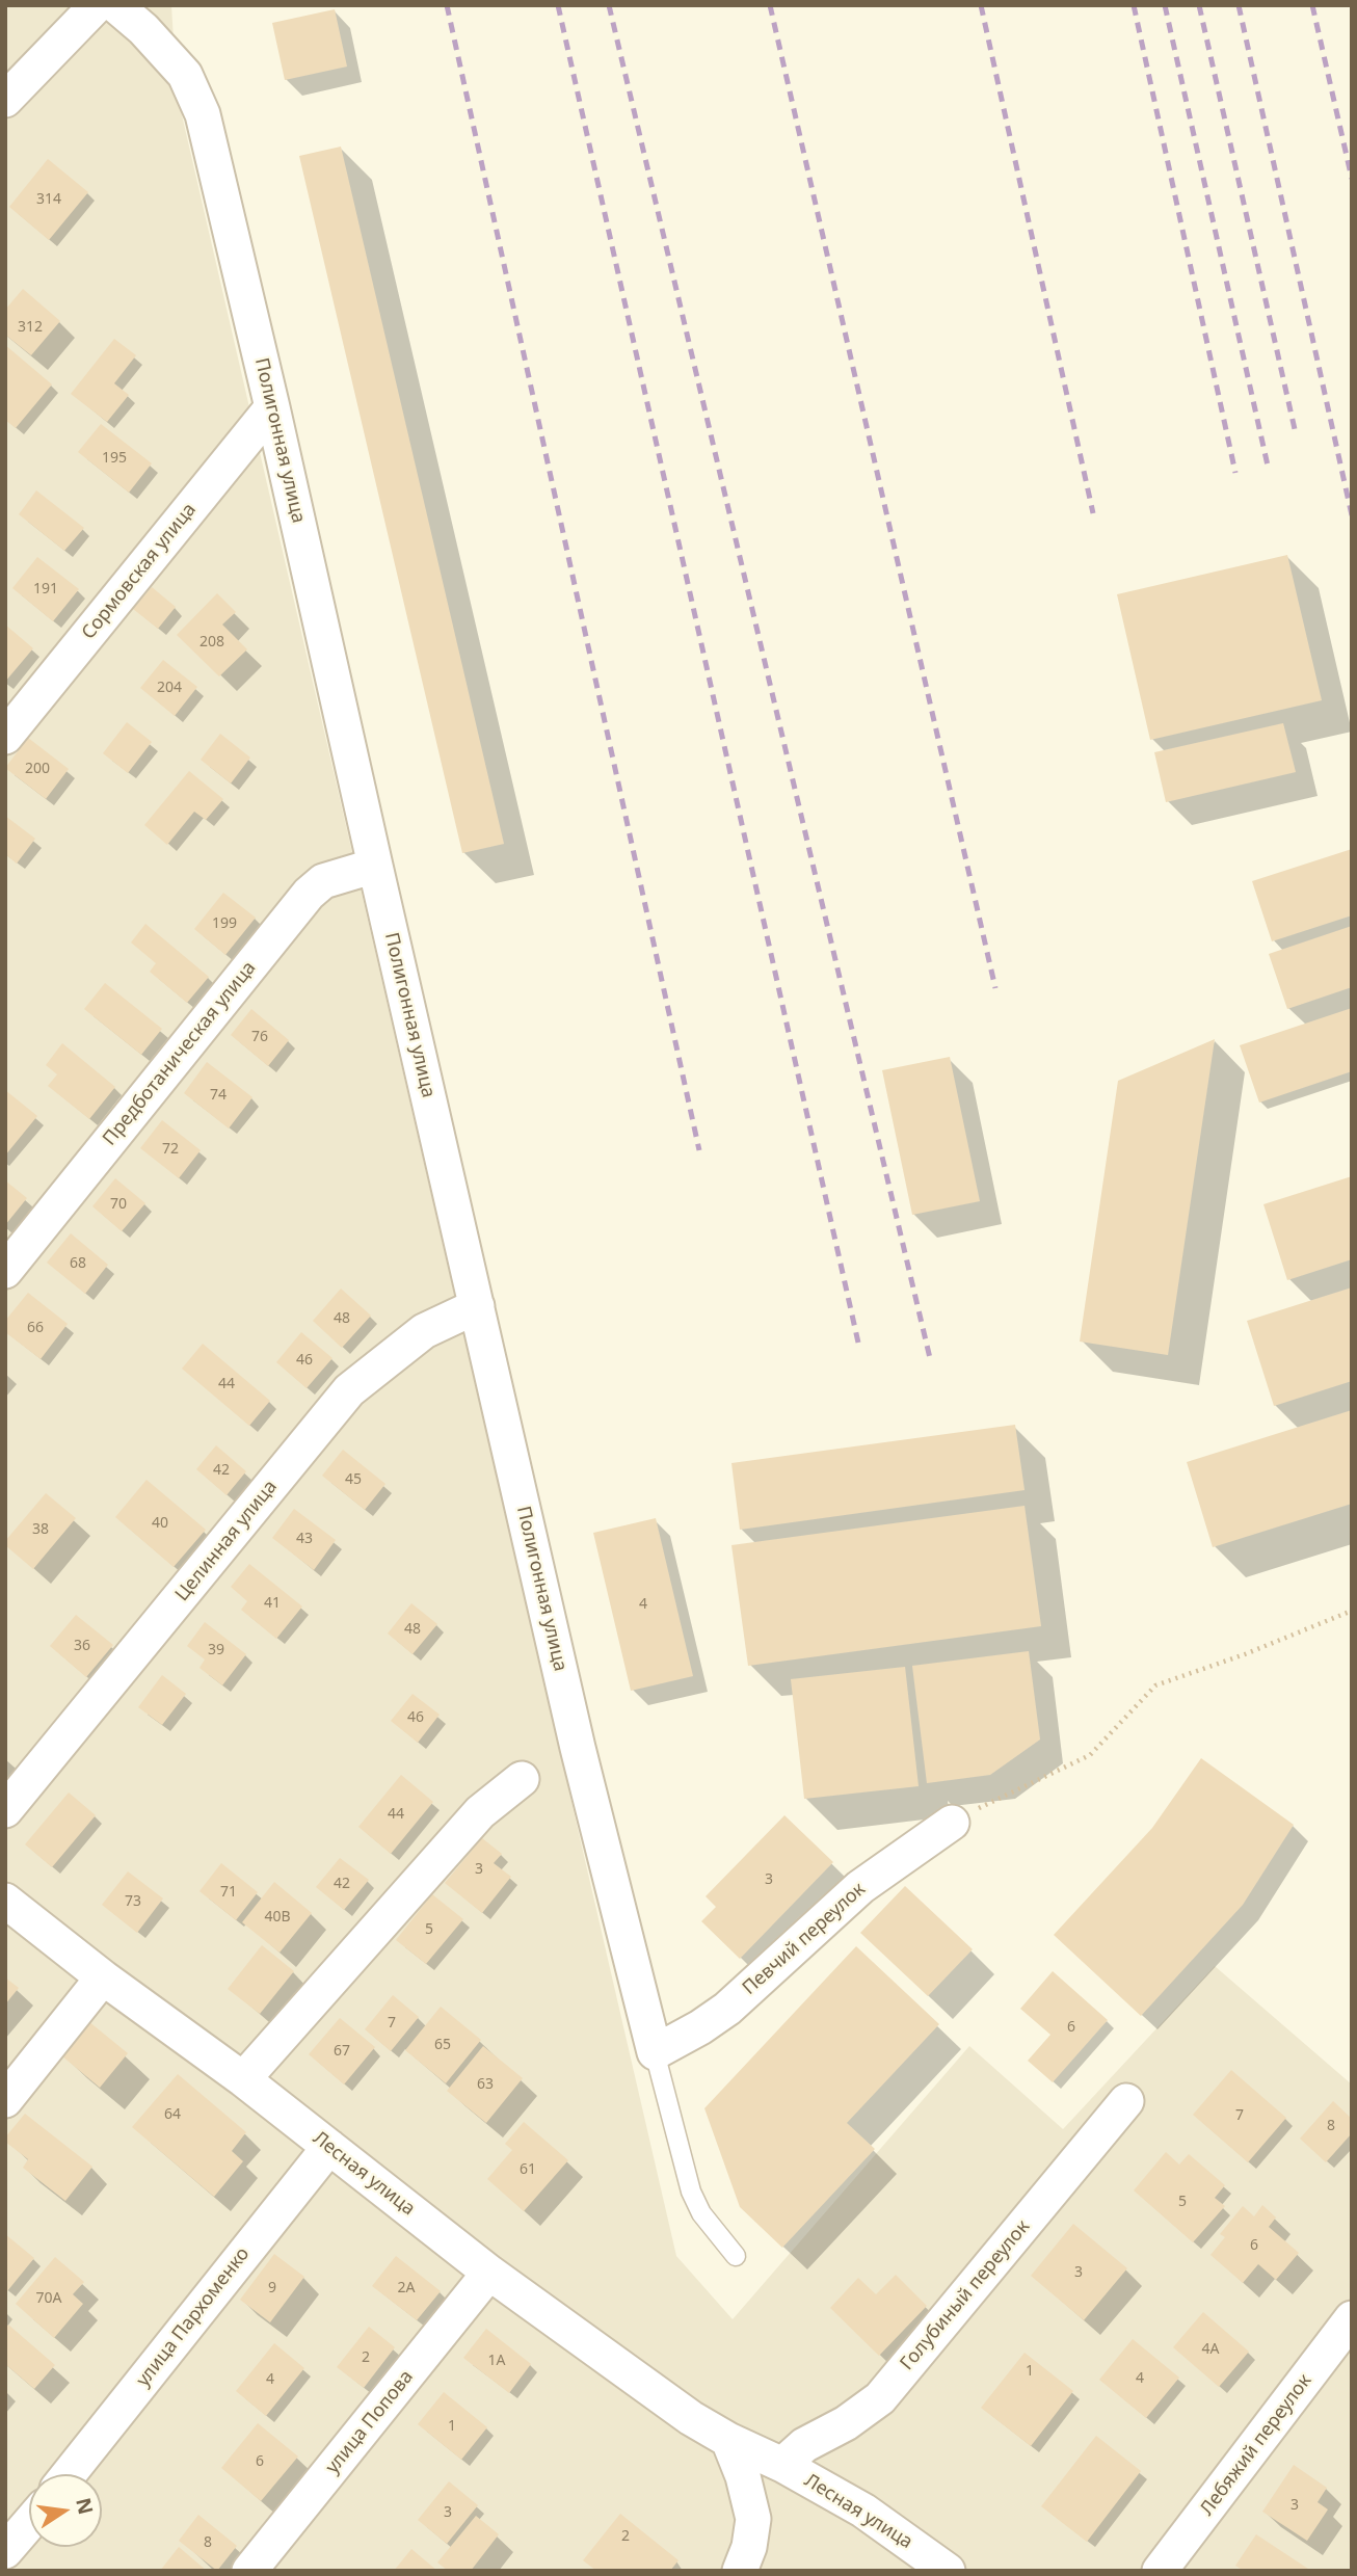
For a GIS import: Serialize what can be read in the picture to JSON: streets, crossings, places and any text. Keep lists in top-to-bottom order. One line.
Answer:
{"streets":{"street":["Полигонная улица","Сормовская улица","Предботаническая улица","Целинная улица","Певчий переулок","Лесная улица","Голубиный переулок","улица Пархоменко","улица Попова","Лебяжий переулок"]},"crossings":[["Полигонная улица","Сормовская улица"],["Полигонная улица","Предботаническая улица"],["Полигонная улица","Целинная улица"],["Полигонная улица","Певчий переулок"],["Лесная улица","Голубиный переулок"],["Лесная улица","улица Пархоменко"],["Лесная улица","улица Попова"]],"house_numbers":["314","312","195","191","208","204","200","199","76","74","72","70","68","48","66","46","44","42","45","40","38","43","41","4","48","36","39","46","44","3","3","42","71","73","40В","5","7","6","65","67","63","64","7","8","61","5","6","3","9","2А","70А","4А","2","1А","1","4","4","1","6","3","3","2","8"],"north":"right"}
